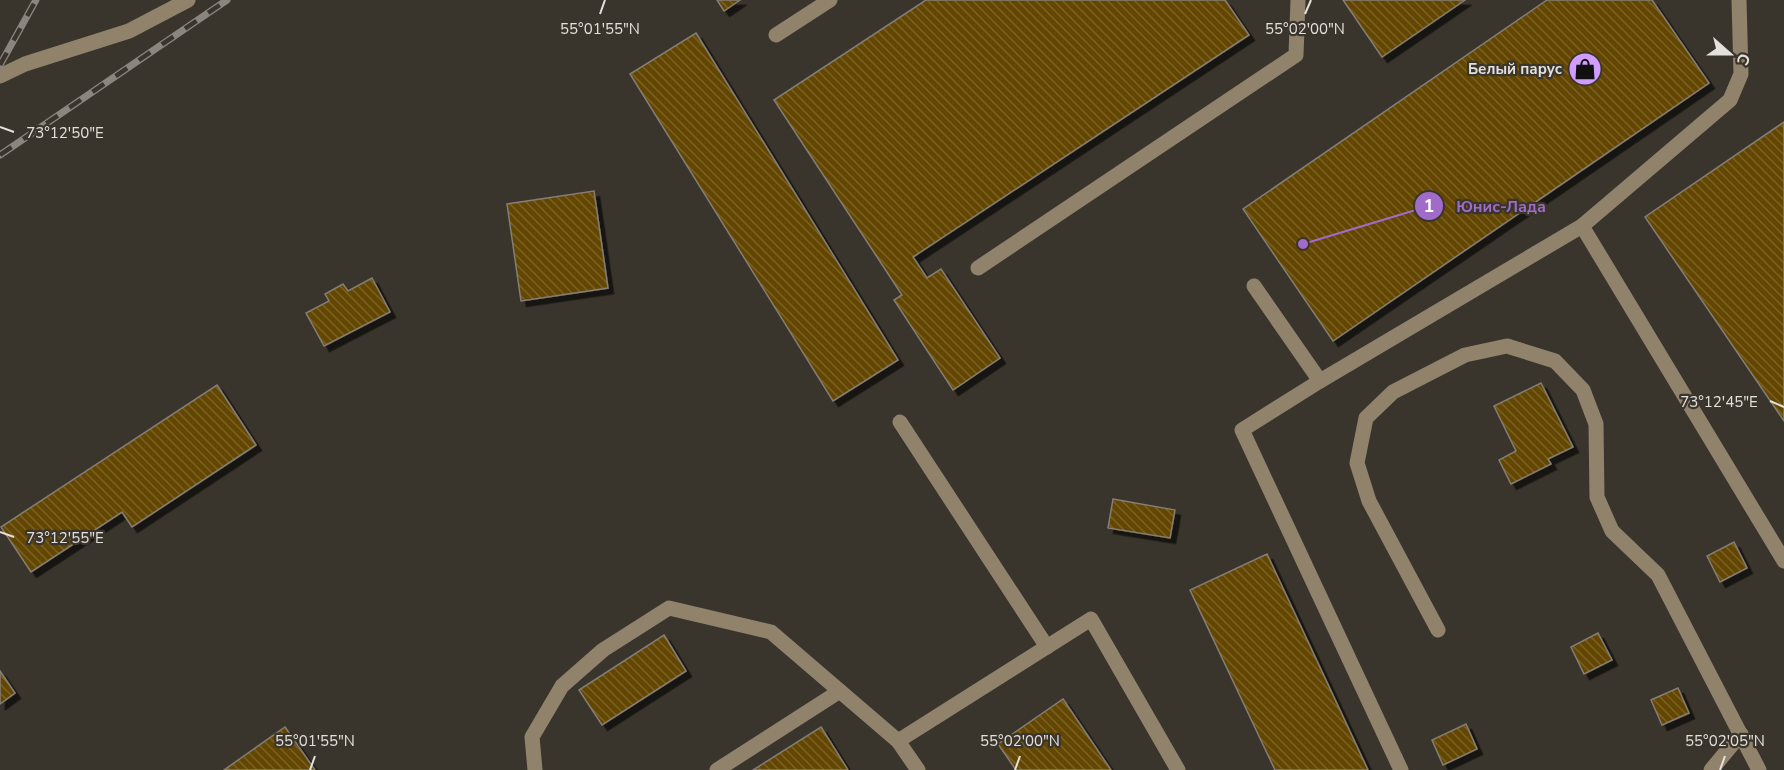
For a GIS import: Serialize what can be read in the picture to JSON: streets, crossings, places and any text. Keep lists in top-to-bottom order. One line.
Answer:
{"places":{"shop":["Белый парус"],"other":["Юнис-Лада"]},"north":"right","coordinates":["55°01'55\"N","55°02'00\"N","73°12'50\"E","73°12'45\"E","73°12'55\"E","55°02'05\"N"]}
